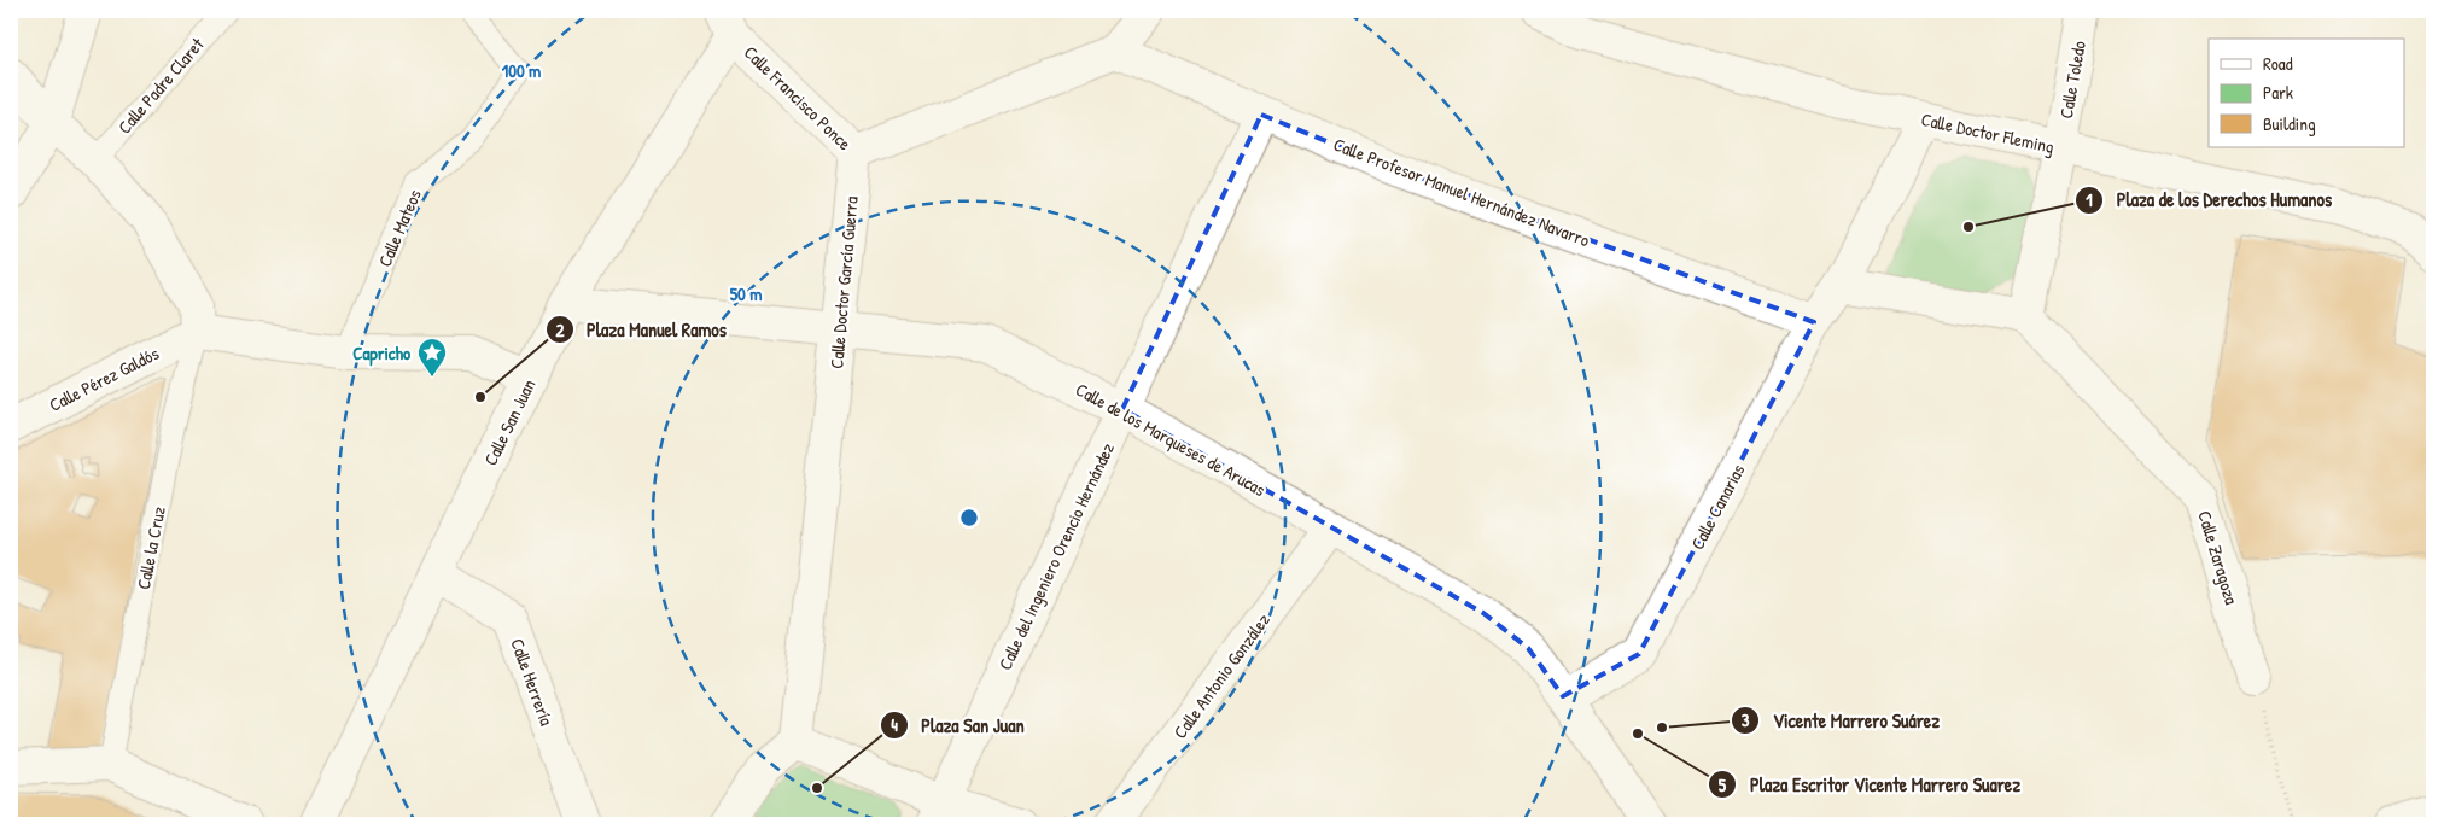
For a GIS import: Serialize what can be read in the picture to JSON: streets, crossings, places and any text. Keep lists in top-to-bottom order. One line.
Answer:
{"streets":{"street":["Calle Toledo","Calle Francisco Ponce","Calle Doctor Fleming","Calle Profesor Manuel Hernández Navarro","Calle Doctor García Guerra","Calle Pérez Galdós","Calle San Juan","Calle de los Marqueses de Arucas","Calle Canarias","Calle del Ingeniero Orencio Hernández","Calle Zaragoza","Calle Antonio González","Calle Herrería"],"lane":["Calle Padre Claret","Calle Mateos","Calle la Cruz"]},"crossings":[["Calle Toledo","Calle Doctor Fleming"],["Calle Toledo","Calle Zaragoza"],["Calle Francisco Ponce","Calle Doctor García Guerra"],["Calle Francisco Ponce","Calle San Juan"],["Calle Doctor Fleming","Calle Canarias"],["Calle Profesor Manuel Hernández Navarro","Calle Canarias"],["Calle Profesor Manuel Hernández Navarro","Calle del Ingeniero Orencio Hernández"],["Calle Doctor García Guerra","Calle de los Marqueses de Arucas"],["Calle Pérez Galdós","Calle la Cruz"],["Calle San Juan","Calle de los Marqueses de Arucas"],["Calle San Juan","Calle Herrería"],["Calle de los Marqueses de Arucas","Calle Canarias"],["Calle de los Marqueses de Arucas","Calle del Ingeniero Orencio Hernández"],["Calle de los Marqueses de Arucas","Calle Antonio González"]],"places":{"other":["Plaza de los Derechos Humanos","Plaza Manuel Ramos","Vicente Marrero Suárez","Plaza Escritor Vicente Marrero Suarez","Plaza San Juan"],"place":["Capricho"]},"legend":["Road","Park","Building"],"rings":["100 m","50 m"]}
